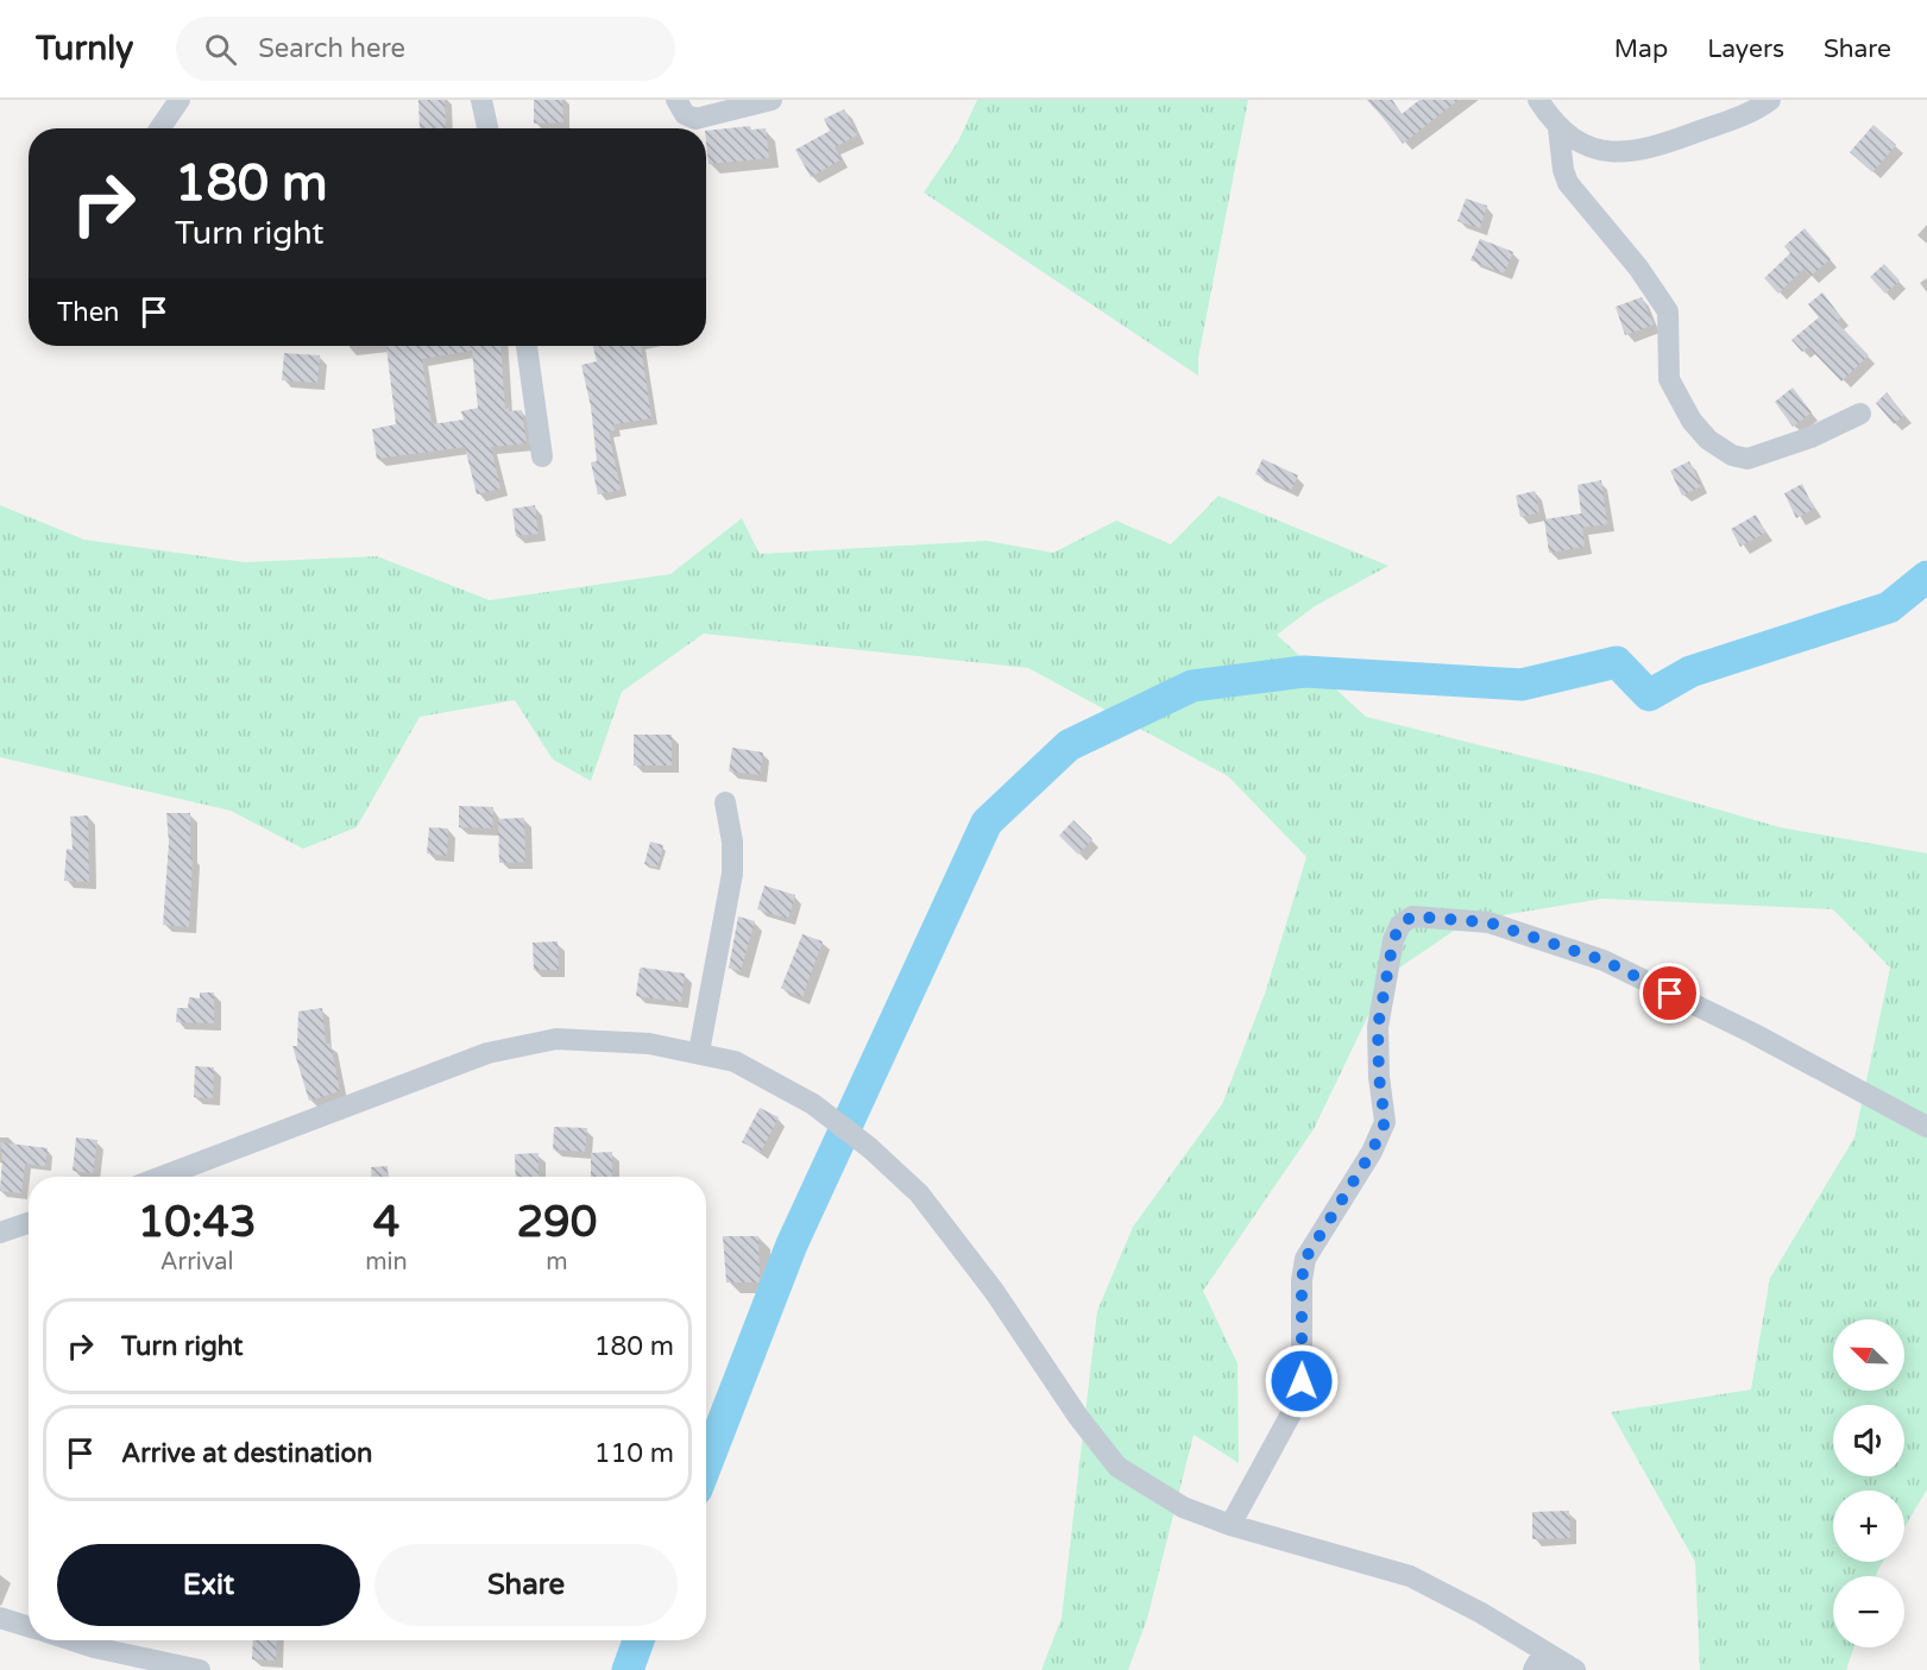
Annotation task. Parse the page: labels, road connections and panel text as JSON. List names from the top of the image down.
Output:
{
  "north": "top left",
  "page": {
    "header": "Turnly",
    "search": "Search here",
    "nav": ["Map", "Layers", "Share"],
    "turn": ["180 m", "Turn right"],
    "then": "Then",
    "eta": [
      "10:43",
      "Arrival",
      "4",
      "min",
      "290",
      "m"
    ],
    "list": [
      {
        "name": "Turn right",
        "value": "180 m"
      },
      {
        "name": "Arrive at destination",
        "value": "110 m"
      }
    ],
    "map_buttons": ["+", "−"],
    "buttons": ["Exit", "Share"]
  }
}
